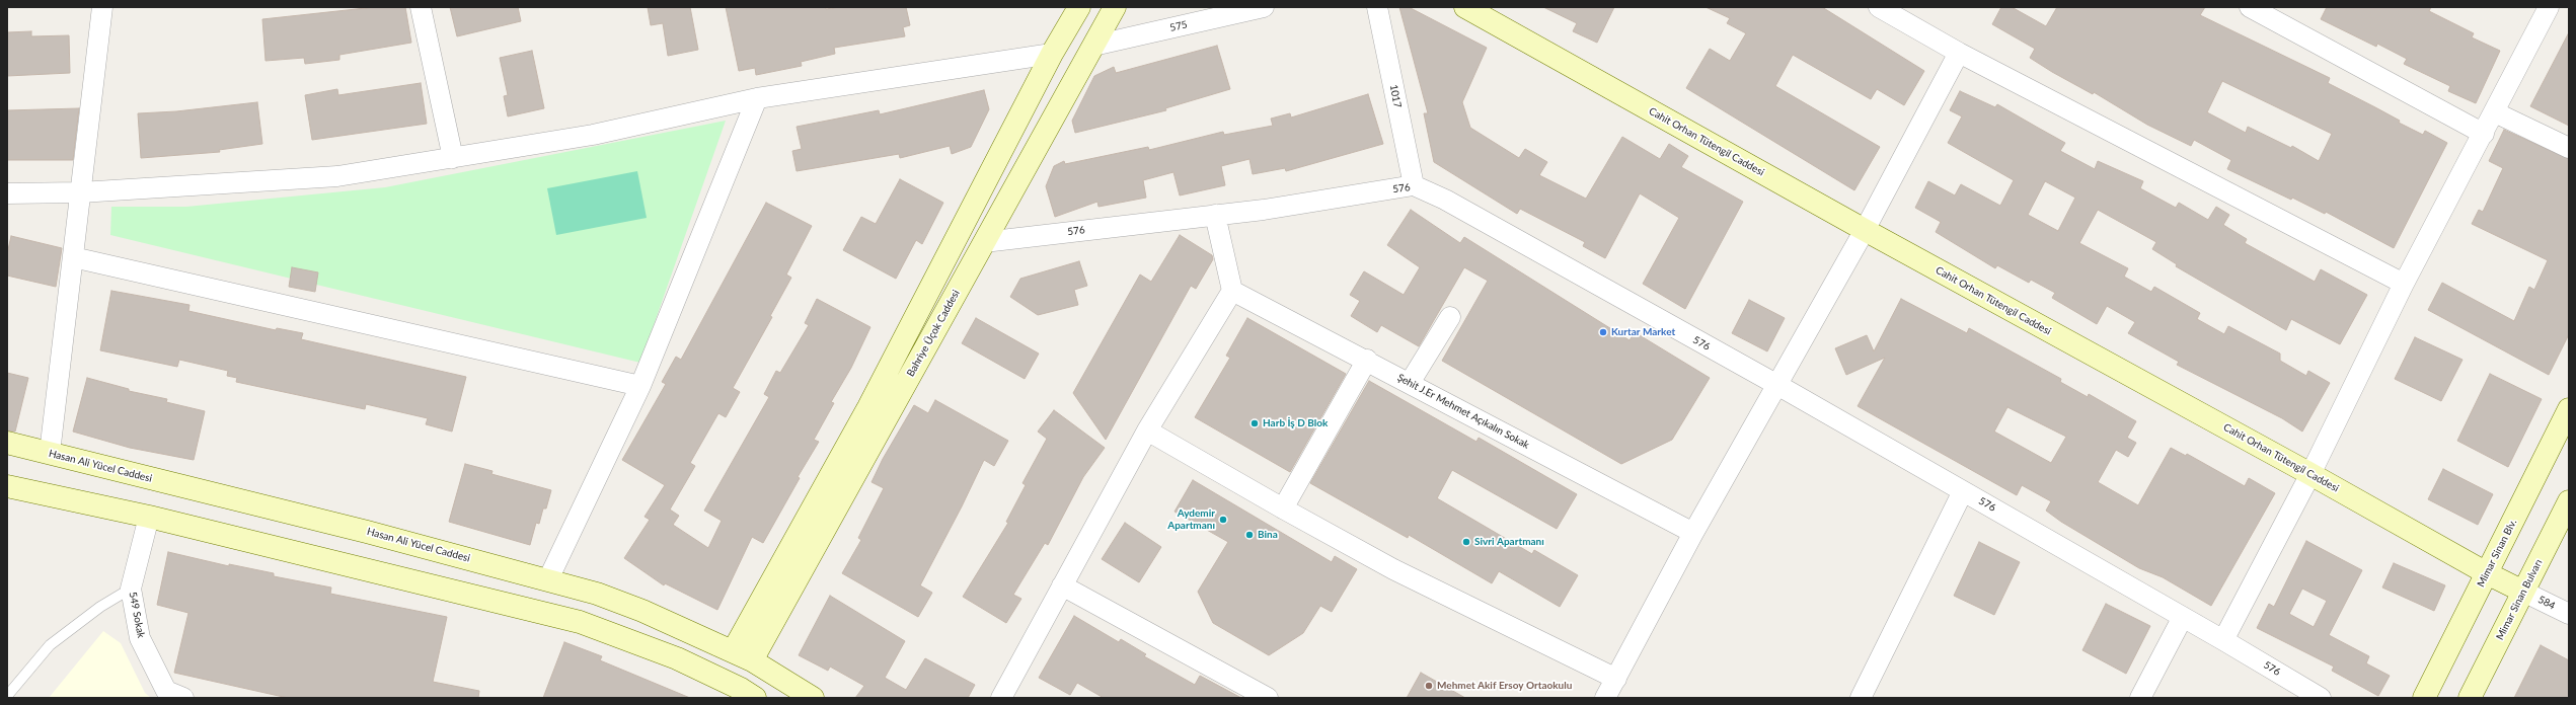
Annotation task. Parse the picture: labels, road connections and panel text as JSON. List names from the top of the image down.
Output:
{
  "streets": {
    "street": [
      "575",
      "1017",
      "Cahit Orhan Tütengil Caddesi",
      "576",
      "Bahriye Üçok Caddesi",
      "Şehit J.Er Mehmet Açıkalın Sokak",
      "Hasan Ali Yücel Caddesi",
      "Mimar Sinan Blv.",
      "Mimar Sinan Bulvarı",
      "584",
      "549 Sokak"
    ]
  },
  "crossings": [
    ["575", "Bahriye Üçok Caddesi"],
    ["1017", "576"],
    ["Cahit Orhan Tütengil Caddesi", "Mimar Sinan Blv."],
    ["Cahit Orhan Tütengil Caddesi", "Mimar Sinan Bulvarı"],
    ["Cahit Orhan Tütengil Caddesi", "584"],
    ["576", "Bahriye Üçok Caddesi"],
    ["Bahriye Üçok Caddesi", "Hasan Ali Yücel Caddesi"],
    ["Mimar Sinan Bulvarı", "584"]
  ],
  "places": [
    "Kurtar Market",
    "Harb İş D Blok",
    "Aydemir Apartmanı",
    "Bina",
    "Sivri Apartmanı",
    "Mehmet Akif Ersoy Ortaokulu"
  ]
}
